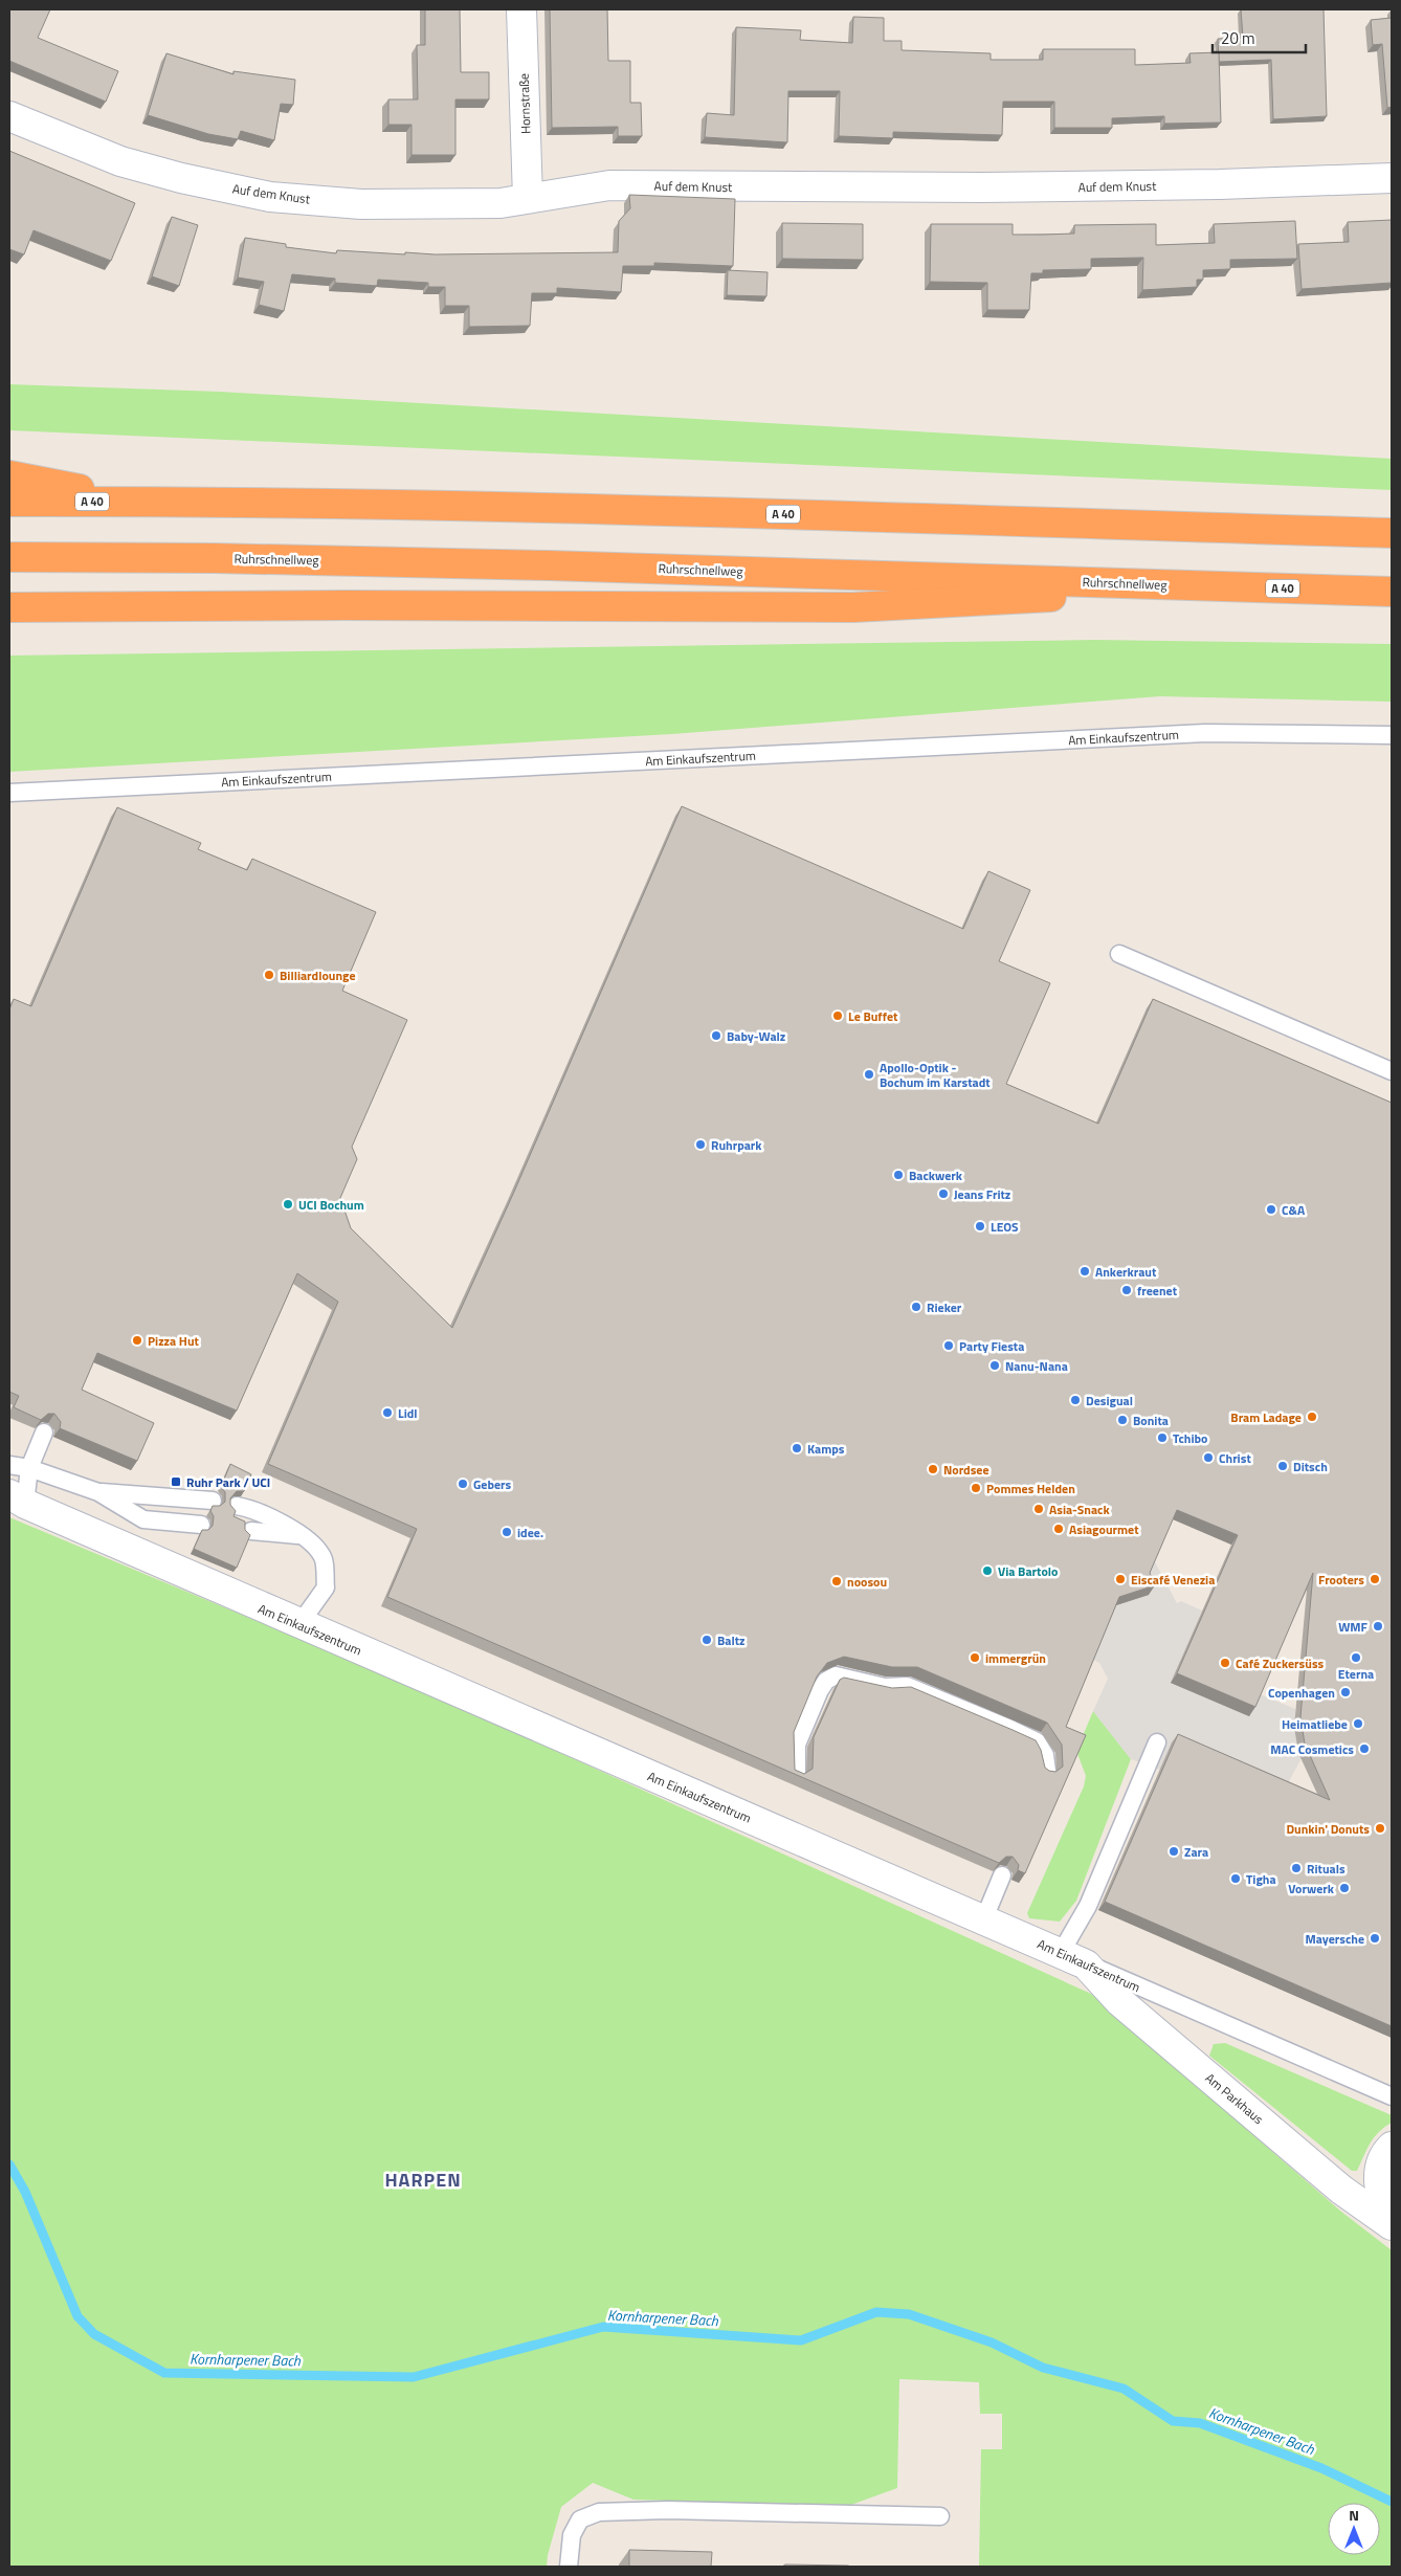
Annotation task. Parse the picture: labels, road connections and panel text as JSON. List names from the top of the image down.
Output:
{
  "streets": {
    "highway": ["A 40", "Ruhrschnellweg"],
    "street": [
      "Hornstraße",
      "Auf dem Knust",
      "Am Einkaufszentrum",
      "Am Parkhaus"
    ]
  },
  "crossings": [
    ["Hornstraße", "Auf dem Knust"],
    ["Am Einkaufszentrum", "Am Parkhaus"]
  ],
  "districts": ["HARPEN"],
  "water": ["Kornharpener Bach"],
  "places": {
    "other": [
      "Billiardlounge",
      "Le Buffet",
      "Baby-Walz",
      "Apollo-Optik - Bochum im Karstadt",
      "Ruhrpark",
      "Backwerk",
      "Jeans Fritz",
      "UCI Bochum",
      "C&A",
      "LEOS",
      "Ankerkraut",
      "freenet",
      "Rieker",
      "Pizza Hut",
      "Party Fiesta",
      "Nanu-Nana",
      "Desigual",
      "Lidl",
      "Bram Ladage",
      "Bonita",
      "Tchibo",
      "Kamps",
      "Christ",
      "Ditsch",
      "Nordsee",
      "Gebers",
      "Pommes Helden",
      "Asia-Snack",
      "Asiagourmet",
      "idee.",
      "Via Bartolo",
      "Eiscafé Venezia",
      "Frooters",
      "noosou",
      "WMF",
      "Baltz",
      "immergrün",
      "Eterna",
      "Café Zuckersüss",
      "Copenhagen",
      "Heimatliebe",
      "MAC Cosmetics",
      "Dunkin' Donuts",
      "Zara",
      "Rituals",
      "Tigha",
      "Vorwerk",
      "Mayersche"
    ],
    "transit": ["Ruhr Park / UCI"]
  },
  "scale_bar": "20 m",
  "north": "top"
}
